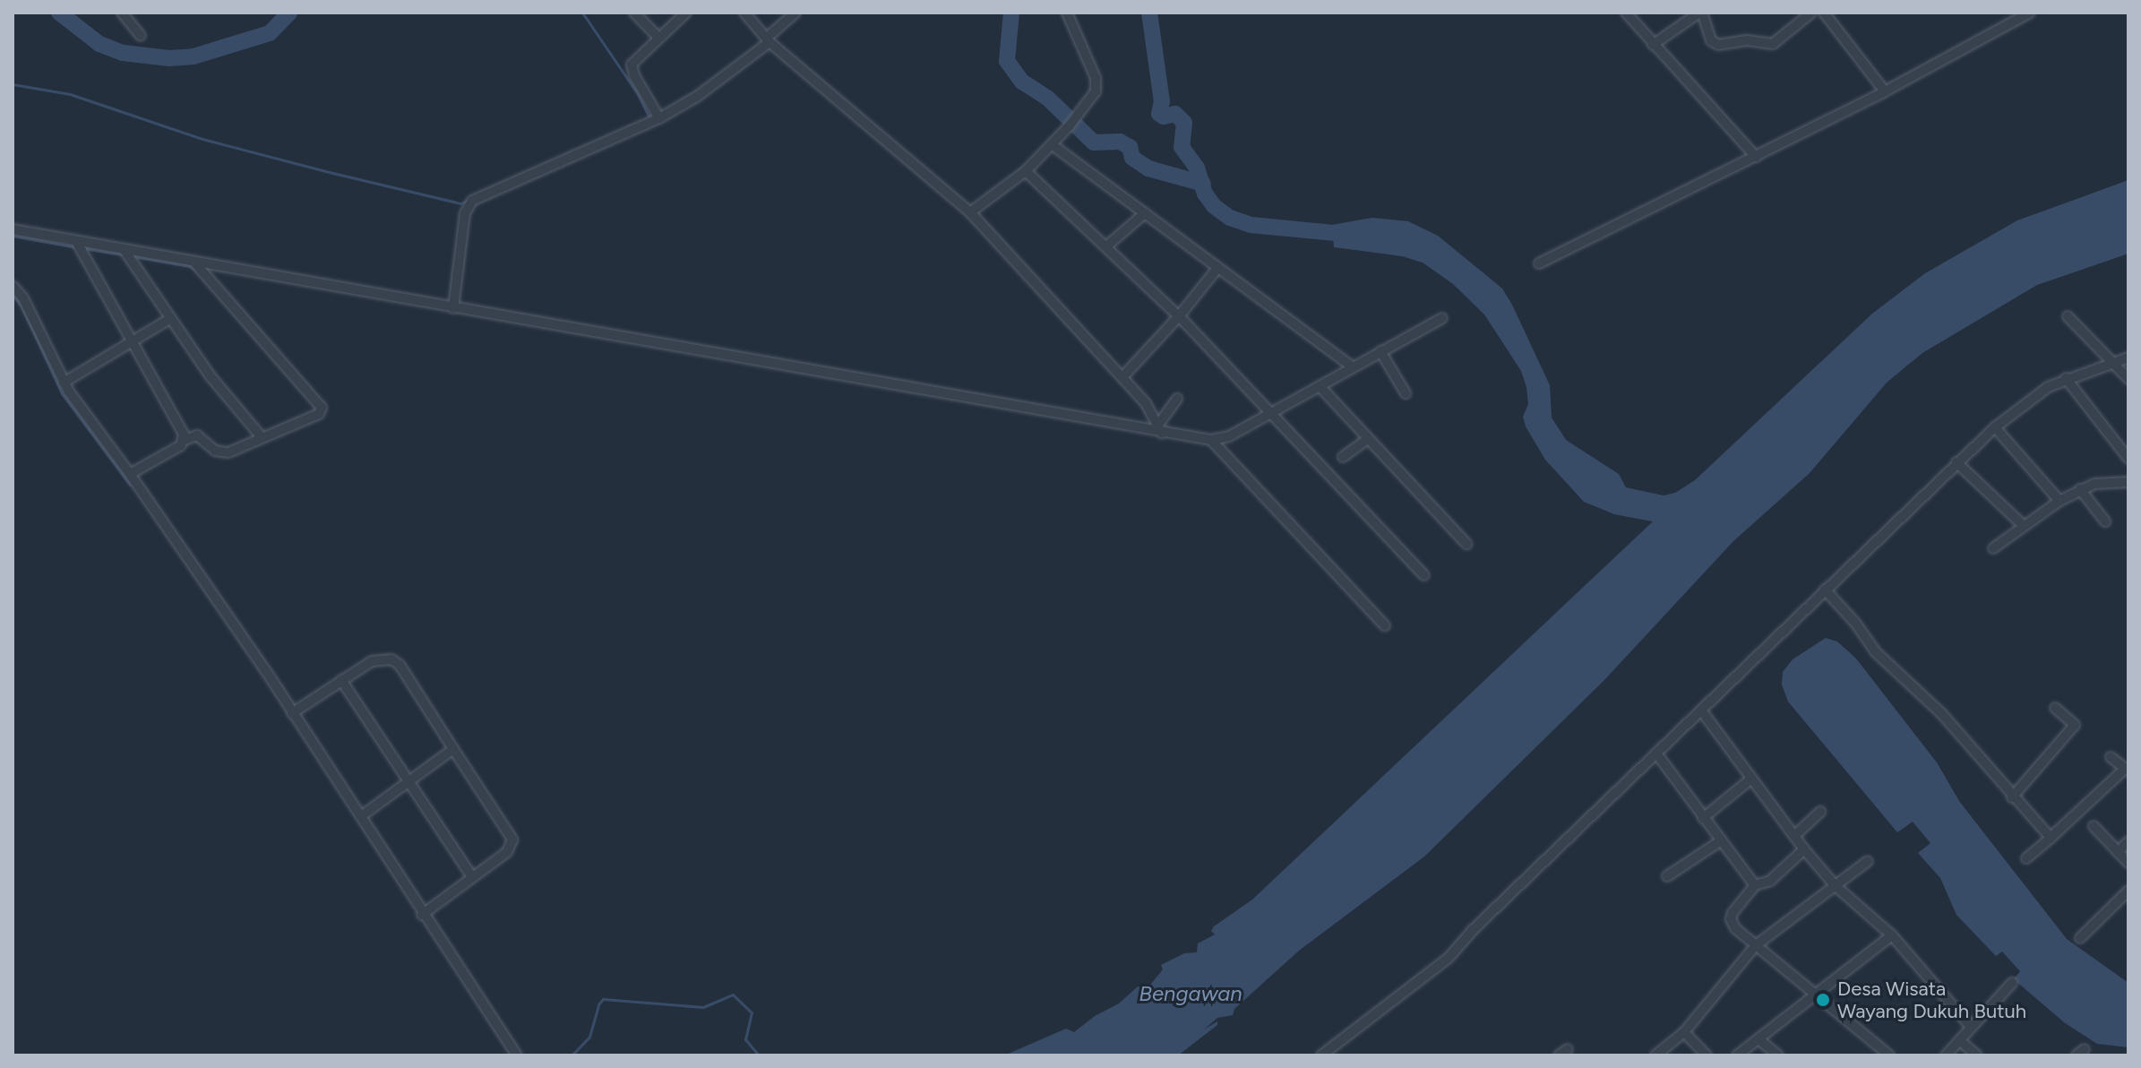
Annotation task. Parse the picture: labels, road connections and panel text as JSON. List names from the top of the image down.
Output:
{
  "water": ["Bengawan"],
  "places": ["Desa Wisata Wayang Dukuh Butuh"]
}
